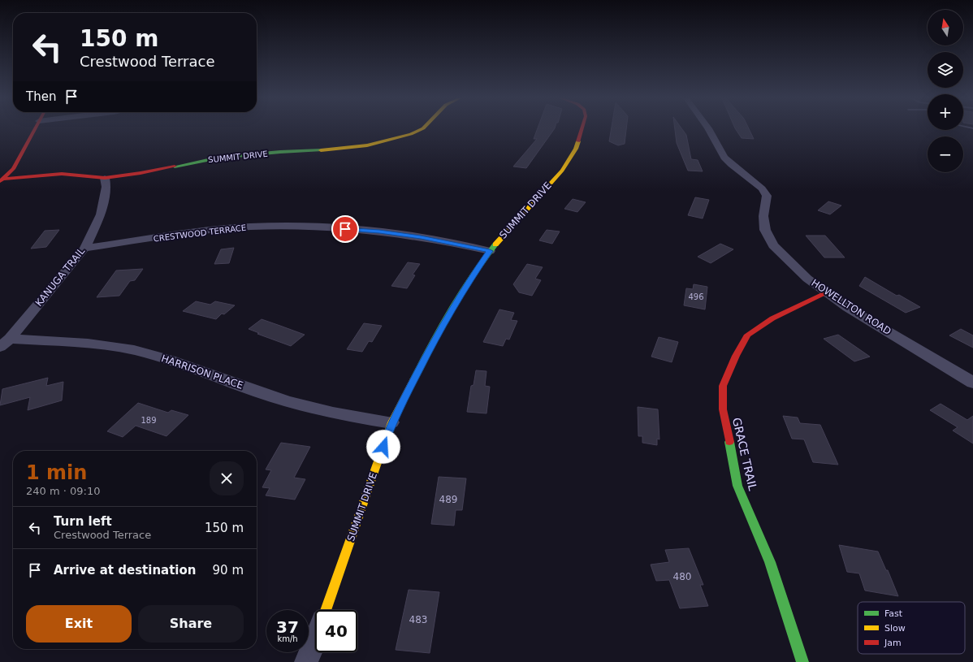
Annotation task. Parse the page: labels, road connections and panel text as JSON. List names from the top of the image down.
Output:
{
  "streets": {
    "street": [
      "SUMMIT DRIVE",
      "CRESTWOOD TERRACE",
      "KANUGA TRAIL",
      "HOWELLTON ROAD",
      "HARRISON PLACE",
      "GRACE TRAIL"
    ]
  },
  "crossings": [
    ["SUMMIT DRIVE", "CRESTWOOD TERRACE"],
    ["SUMMIT DRIVE", "KANUGA TRAIL"],
    ["SUMMIT DRIVE", "HARRISON PLACE"],
    ["CRESTWOOD TERRACE", "KANUGA TRAIL"],
    ["KANUGA TRAIL", "HARRISON PLACE"],
    ["HOWELLTON ROAD", "GRACE TRAIL"]
  ],
  "house_numbers": [
    "496",
    "189",
    "489",
    "480",
    "483"
  ],
  "legend": ["Fast", "Slow", "Jam"],
  "north": "top",
  "page": {
    "map_buttons": ["+", "−"],
    "turn": ["150 m", "Crestwood Terrace"],
    "then": "Then",
    "heading": ["1 min", "240 m · 09:10"],
    "list": [
      {
        "name": "Turn left",
        "note": "Crestwood Terrace",
        "value": "150 m"
      },
      {
        "name": "Arrive at destination",
        "value": "90 m"
      }
    ],
    "buttons": ["Exit", "Share"],
    "speed": "37 km/h",
    "limit": "40"
  }
}
